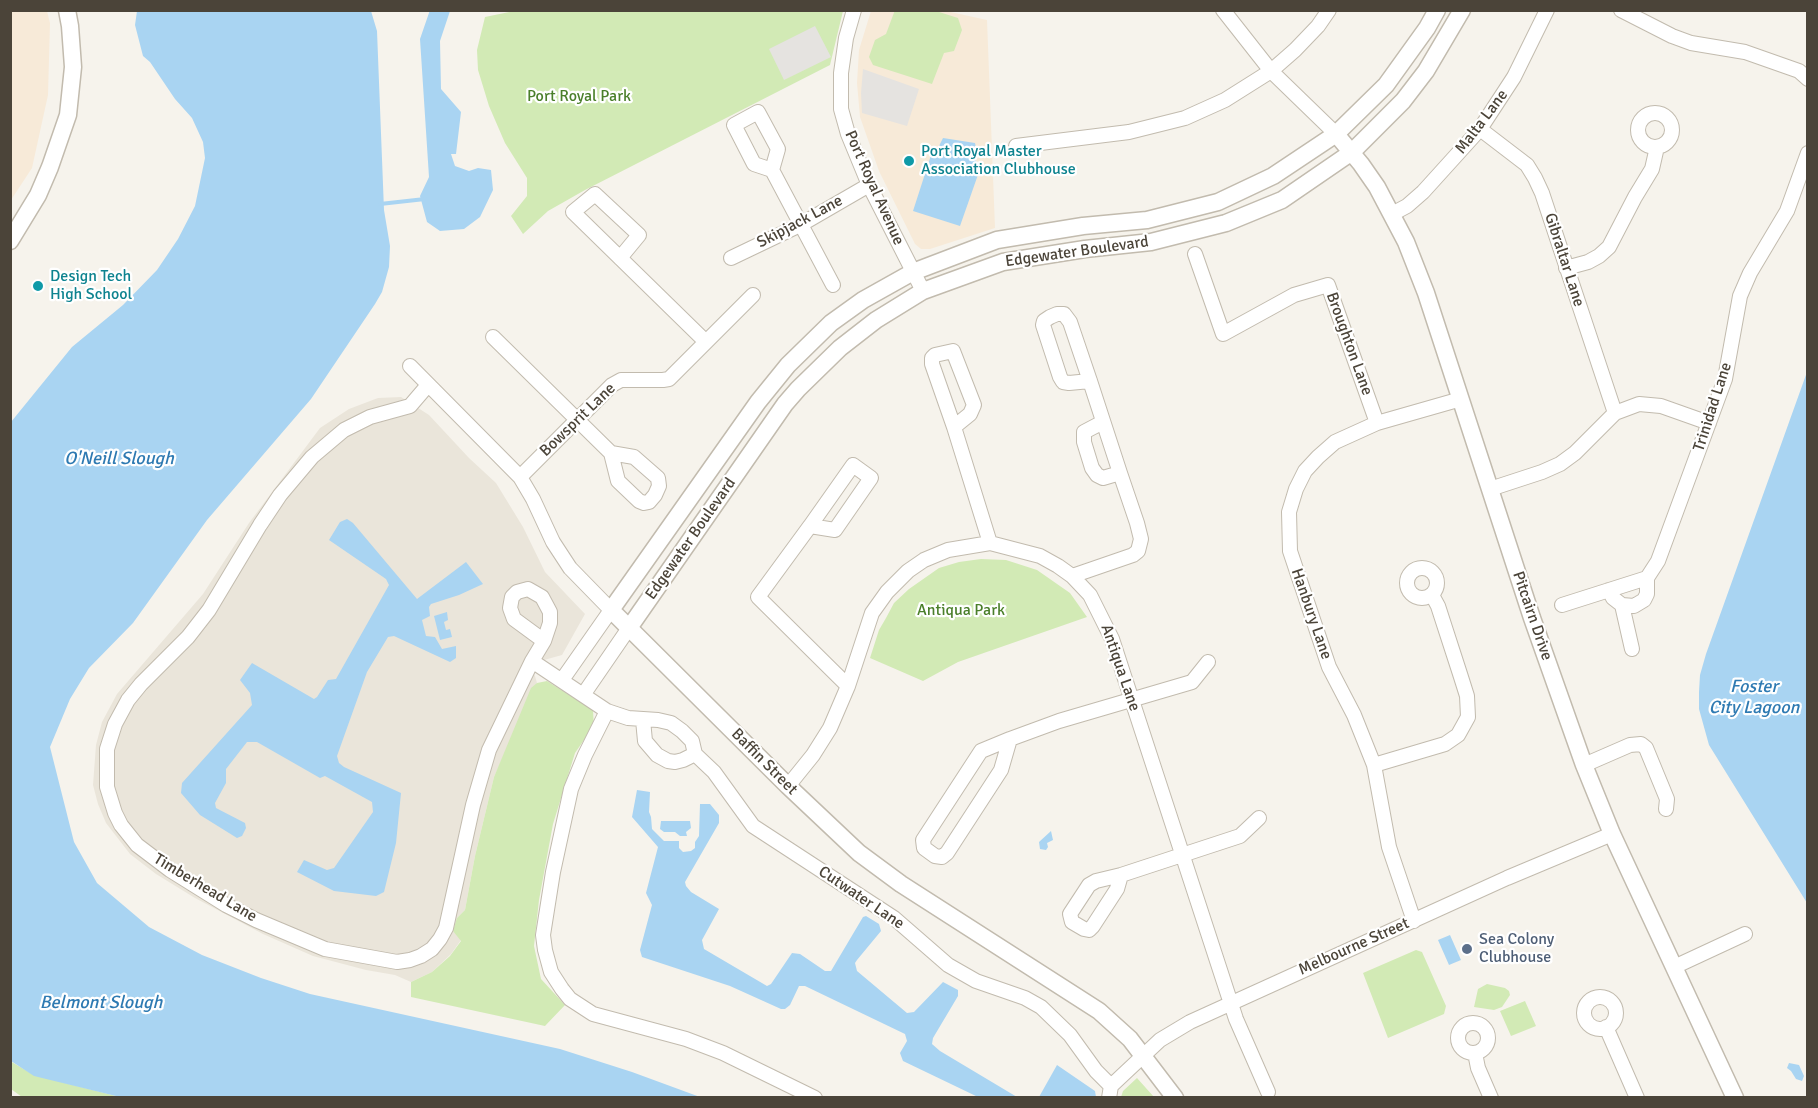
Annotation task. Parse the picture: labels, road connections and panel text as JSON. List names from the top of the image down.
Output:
{
  "streets": {
    "street": [
      "Malta Lane",
      "Port Royal Avenue",
      "Skipjack Lane",
      "Edgewater Boulevard",
      "Gibraltar Lane",
      "Broughton Lane",
      "Trinidad Lane",
      "Bowsprit Lane",
      "Hanbury Lane",
      "Pitcairn Drive",
      "Antiqua Lane",
      "Baffin Street",
      "Timberhead Lane",
      "Cutwater Lane",
      "Melbourne Street"
    ]
  },
  "crossings": [
    ["Malta Lane", "Gibraltar Lane"],
    ["Malta Lane", "Pitcairn Drive"],
    ["Port Royal Avenue", "Skipjack Lane"],
    ["Port Royal Avenue", "Edgewater Boulevard"],
    ["Edgewater Boulevard", "Pitcairn Drive"],
    ["Edgewater Boulevard", "Baffin Street"],
    ["Edgewater Boulevard", "Cutwater Lane"],
    ["Broughton Lane", "Hanbury Lane"],
    ["Bowsprit Lane", "Baffin Street"],
    ["Hanbury Lane", "Pitcairn Drive"],
    ["Hanbury Lane", "Melbourne Street"],
    ["Pitcairn Drive", "Melbourne Street"],
    ["Antiqua Lane", "Baffin Street"],
    ["Antiqua Lane", "Melbourne Street"],
    ["Baffin Street", "Timberhead Lane"],
    ["Baffin Street", "Melbourne Street"],
    ["Timberhead Lane", "Cutwater Lane"],
    ["Cutwater Lane", "Melbourne Street"]
  ],
  "water": ["O'Neill Slough", "Foster City Lagoon", "Belmont Slough"],
  "parks": ["Port Royal Park", "Antiqua Park"],
  "places": ["Port Royal Master Association Clubhouse", "Design Tech High School", "Sea Colony Clubhouse"]
}
